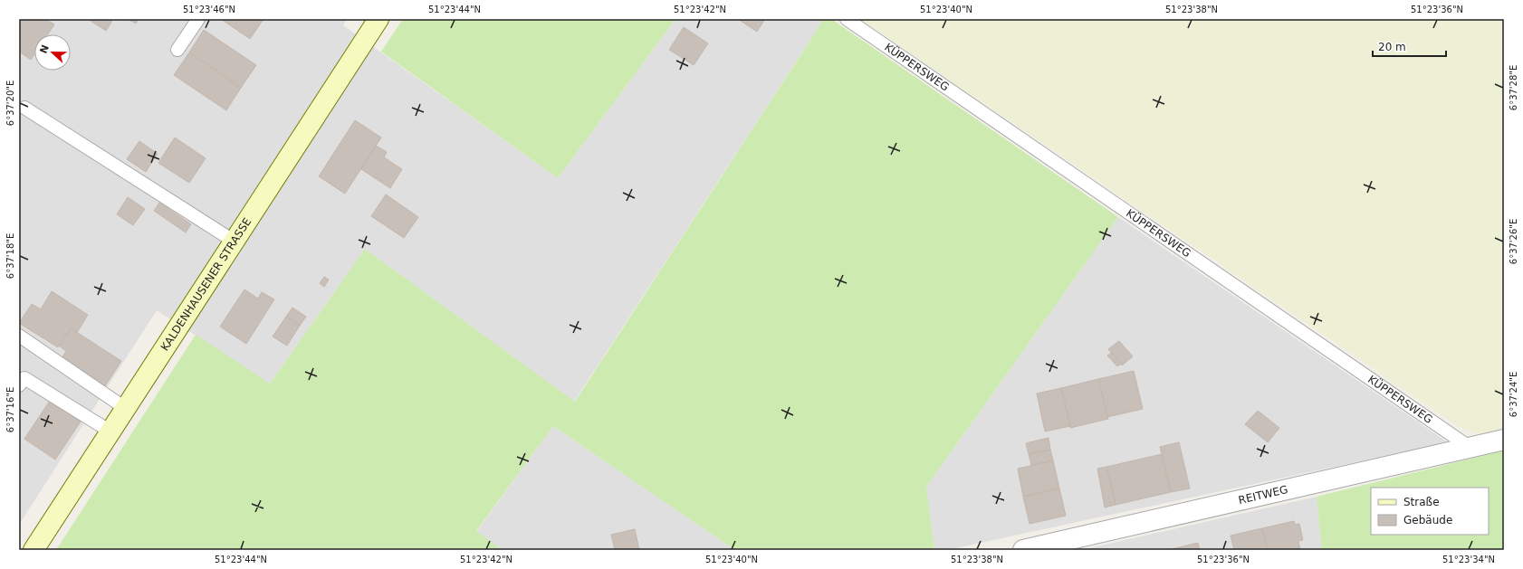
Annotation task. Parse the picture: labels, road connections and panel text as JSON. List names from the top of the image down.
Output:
{
  "streets": {
    "main road": ["KALDENHAUSENER STRASSE"],
    "street": ["REITWEG"],
    "lane": ["KÜPPERSWEG"]
  },
  "crossings": [
    ["KÜPPERSWEG", "REITWEG"]
  ],
  "legend": ["Straße", "Gebäude"],
  "scale_bar": "20 m",
  "north": "left",
  "coordinates": [
    "51°23'46\"N",
    "51°23'44\"N",
    "51°23'42\"N",
    "51°23'40\"N",
    "51°23'38\"N",
    "51°23'36\"N",
    "6°37'28\"E",
    "6°37'20\"E",
    "6°37'26\"E",
    "6°37'18\"E",
    "6°37'24\"E",
    "6°37'16\"E",
    "51°23'34\"N"
  ]
}
